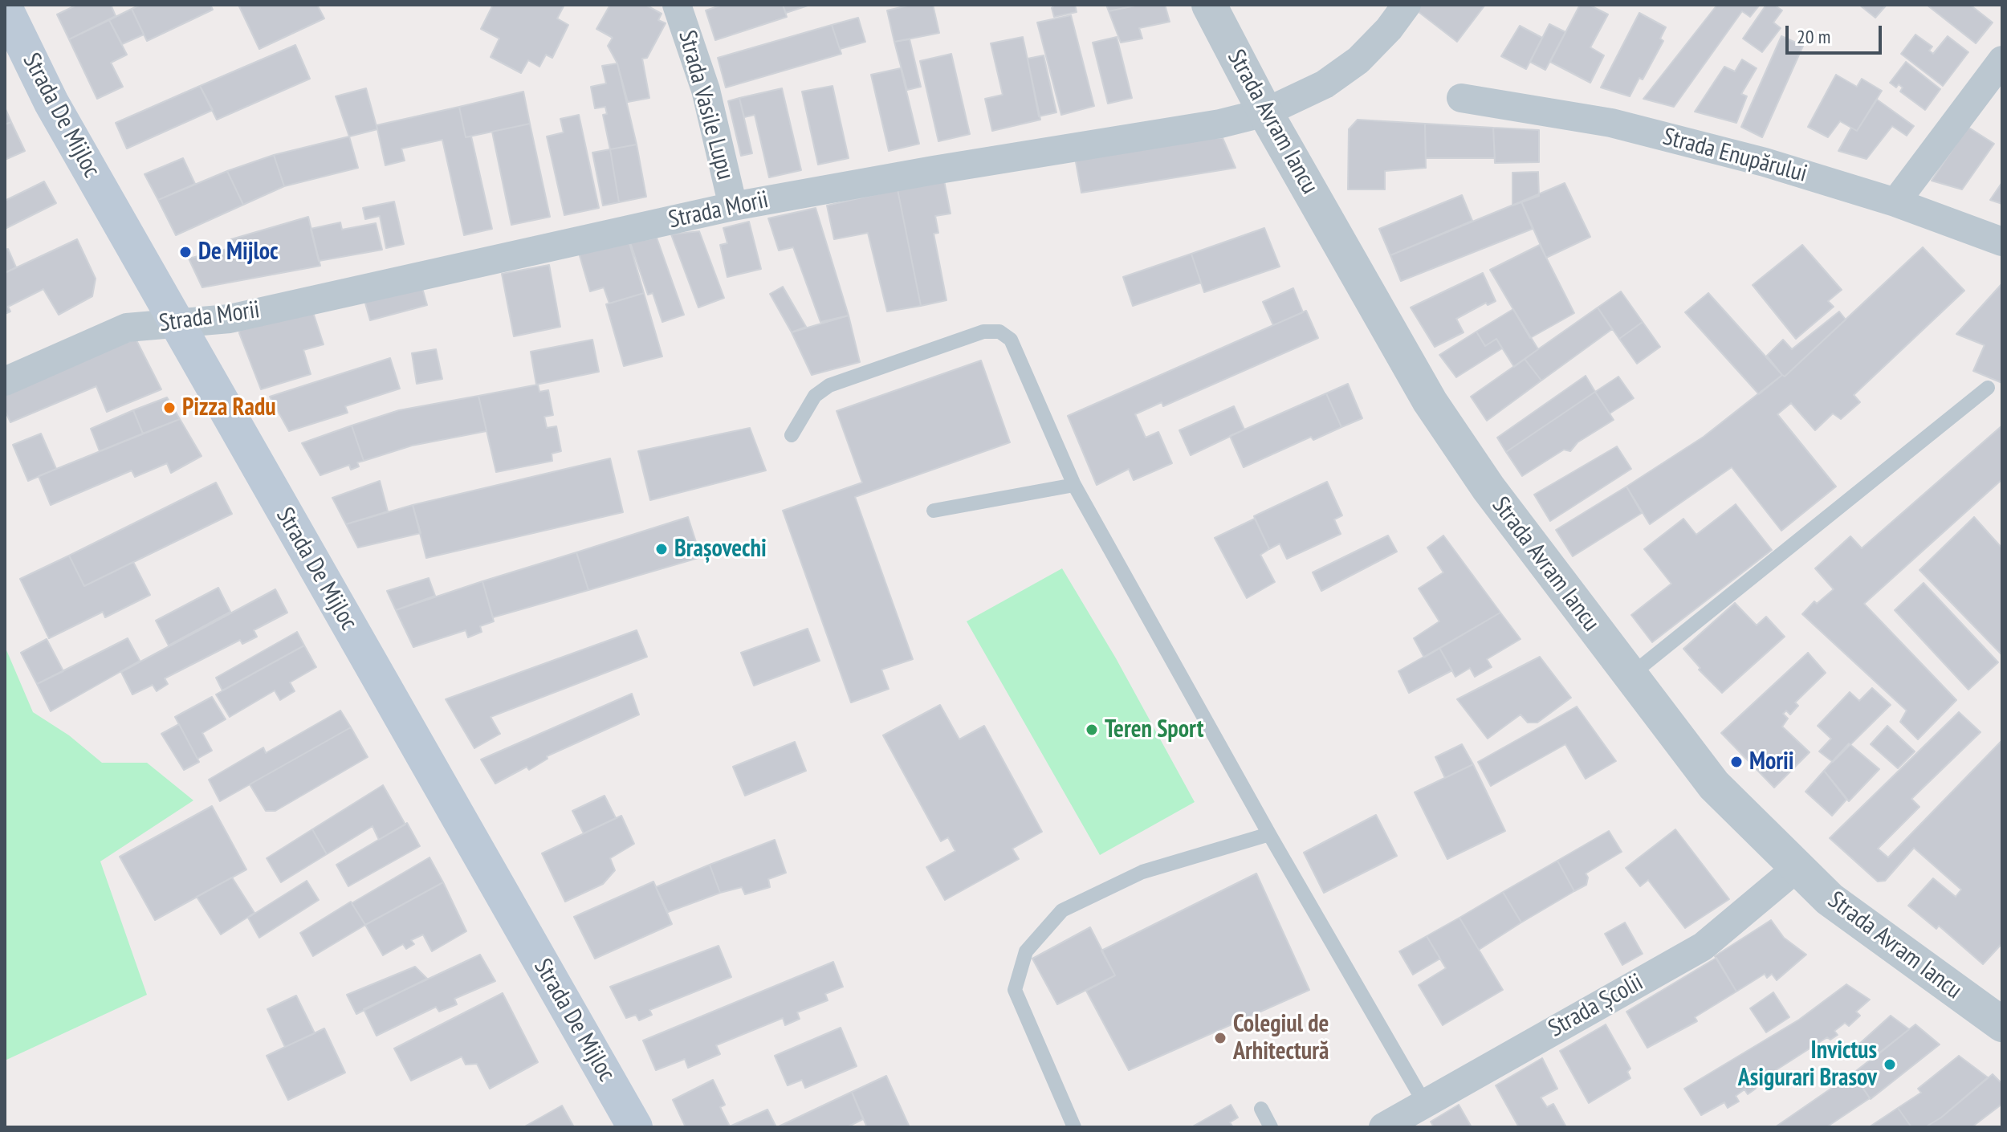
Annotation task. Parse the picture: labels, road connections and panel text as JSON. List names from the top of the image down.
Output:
{
  "streets": {
    "main road": ["Strada De Mijloc"],
    "street": [
      "Strada Vasile Lupu",
      "Strada Avram Iancu",
      "Strada Enupărului",
      "Strada Morii",
      "Strada Școlii"
    ]
  },
  "crossings": [
    ["Strada Vasile Lupu", "Strada Morii"],
    ["Strada De Mijloc", "Strada Morii"],
    ["Strada Avram Iancu", "Strada Morii"],
    ["Strada Avram Iancu", "Strada Școlii"]
  ],
  "places": [
    "De Mijloc",
    "Pizza Radu",
    "Brașovechi",
    "Teren Sport",
    "Morii",
    "Colegiul de Arhitectură",
    "Invictus Asigurari Brasov"
  ],
  "scale_bar": "20 m"
}
